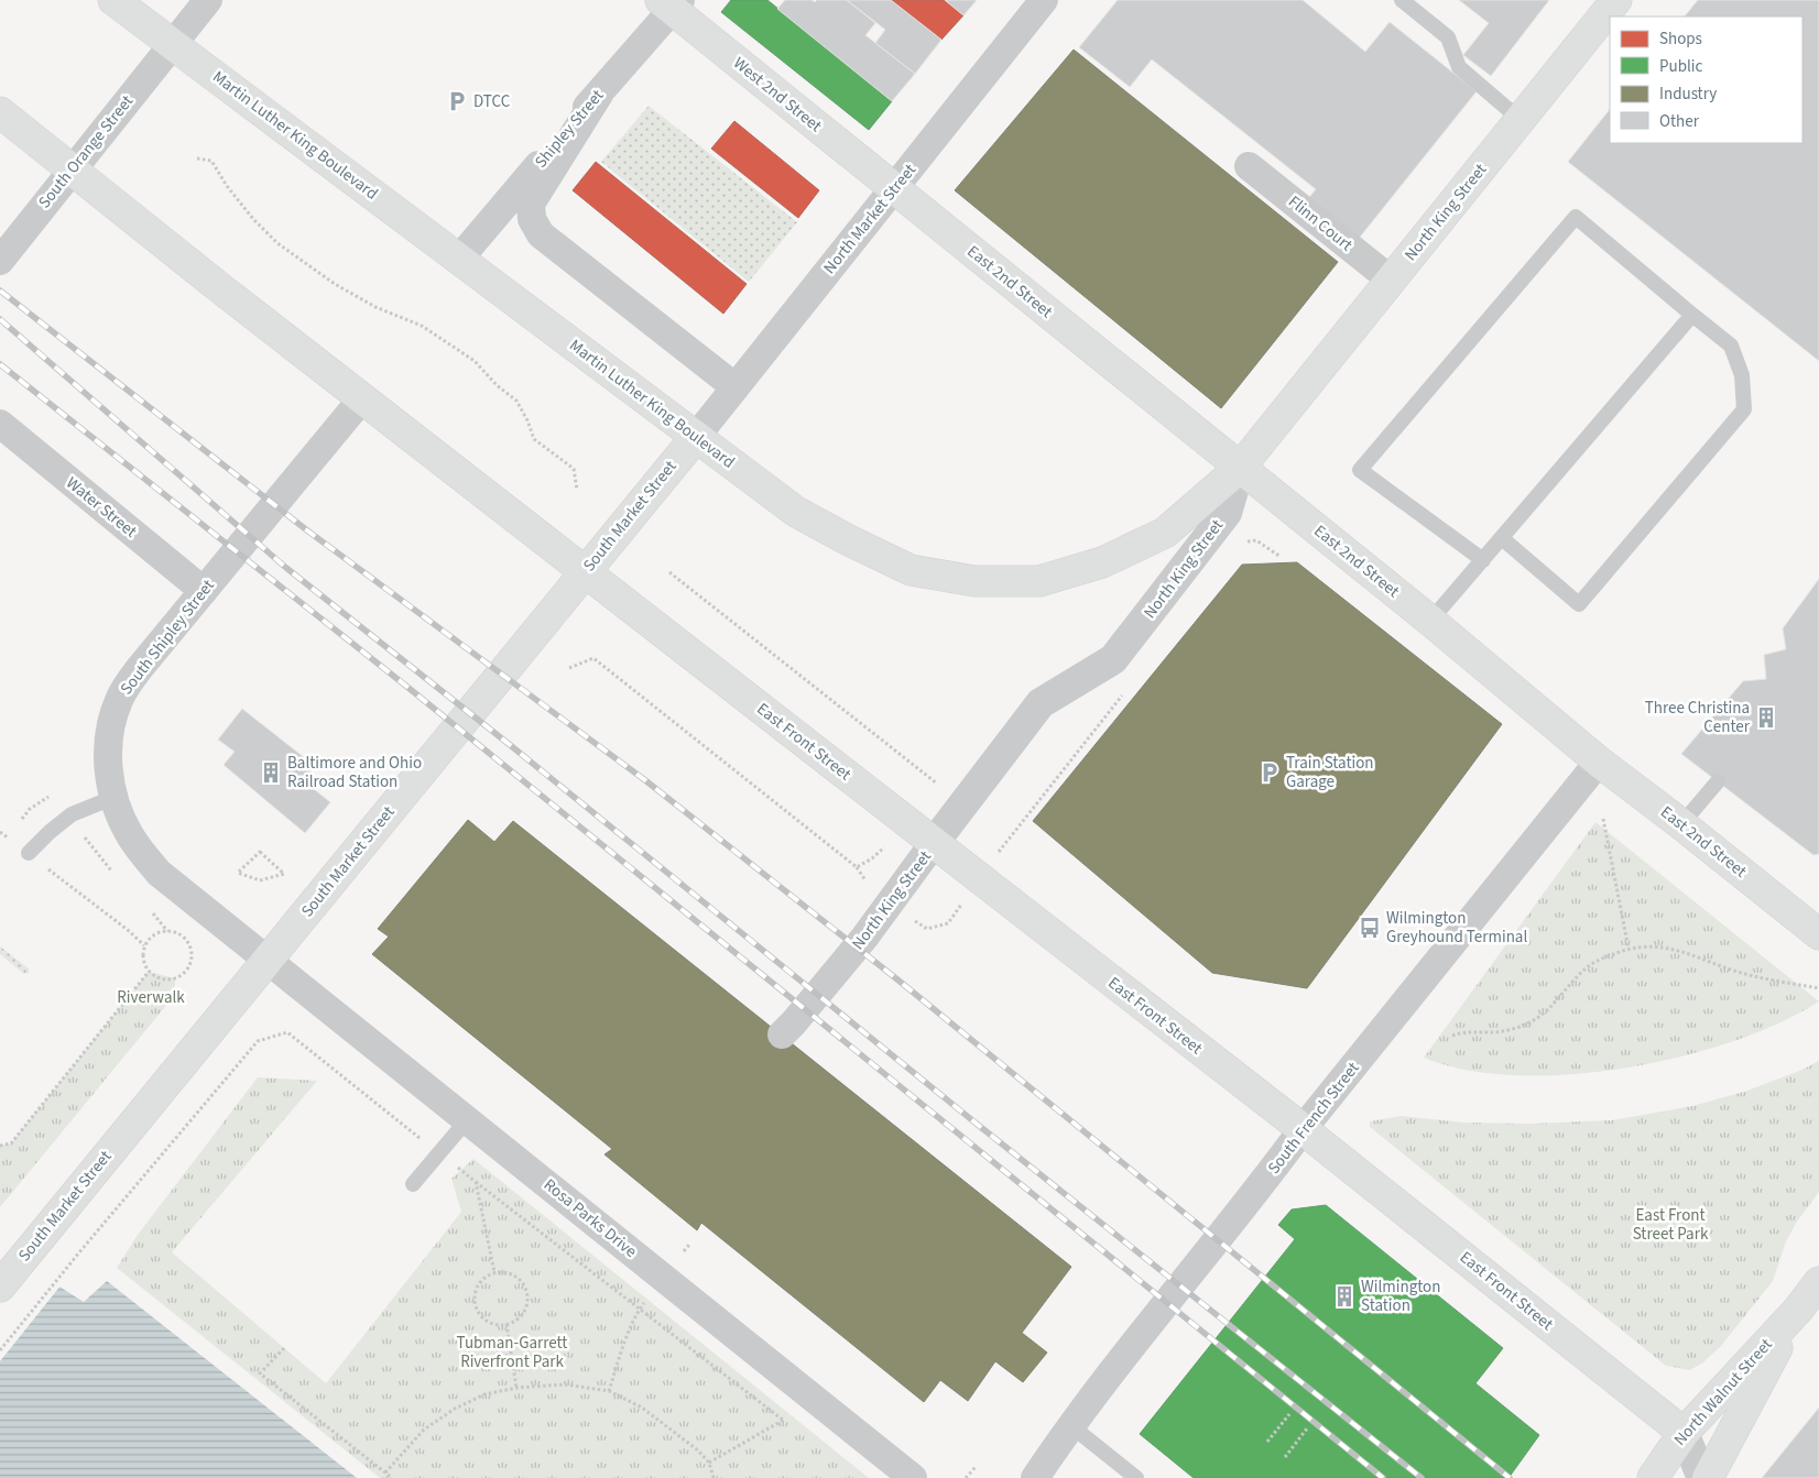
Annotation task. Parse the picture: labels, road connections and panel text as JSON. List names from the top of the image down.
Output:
{
  "streets": {
    "main road": [
      "West 2nd Street",
      "Martin Luther King Boulevard",
      "North King Street",
      "East 2nd Street",
      "South Market Street",
      "East Front Street",
      "North Walnut Street"
    ],
    "street": [
      "Shipley Street",
      "South Orange Street",
      "North Market Street",
      "Flinn Court",
      "Water Street",
      "South Shipley Street",
      "South French Street",
      "Rosa Parks Drive"
    ]
  },
  "crossings": [
    ["West 2nd Street", "Shipley Street"],
    ["West 2nd Street", "North Market Street"],
    ["West 2nd Street", "East 2nd Street"],
    ["Shipley Street", "Martin Luther King Boulevard"],
    ["Martin Luther King Boulevard", "South Orange Street"],
    ["Martin Luther King Boulevard", "North King Street"],
    ["Martin Luther King Boulevard", "North Market Street"],
    ["Martin Luther King Boulevard", "East 2nd Street"],
    ["Martin Luther King Boulevard", "South Market Street"],
    ["North King Street", "Flinn Court"],
    ["North King Street", "East 2nd Street"],
    ["North King Street", "East Front Street"],
    ["North Market Street", "East 2nd Street"],
    ["North Market Street", "South Market Street"],
    ["East 2nd Street", "South French Street"],
    ["Water Street", "South Shipley Street"],
    ["South Market Street", "South Shipley Street"],
    ["South Market Street", "East Front Street"],
    ["South Market Street", "Rosa Parks Drive"],
    ["South Shipley Street", "Rosa Parks Drive"],
    ["East Front Street", "South French Street"],
    ["East Front Street", "North Walnut Street"]
  ],
  "parks": ["Riverwalk", "East Front Street Park", "Tubman-Garrett Riverfront Park"],
  "places": {
    "parking": ["DTCC", "Train Station Garage"],
    "building": ["Three Christina Center", "Baltimore and Ohio Railroad Station", "Wilmington Station"],
    "bus stop": ["Wilmington Greyhound Terminal"]
  },
  "legend": [
    "Shops",
    "Public",
    "Industry",
    "Other"
  ]
}
